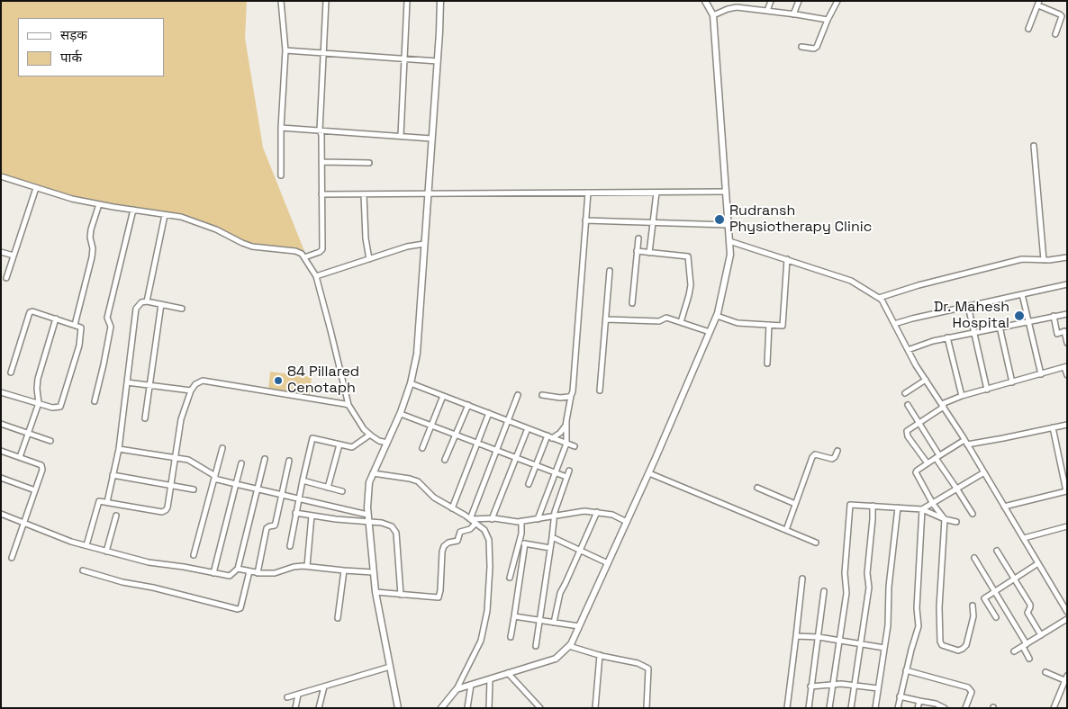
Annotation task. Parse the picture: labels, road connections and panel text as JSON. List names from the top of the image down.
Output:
{
  "places": ["Rudransh Physiotherapy Clinic", "Dr. Mahesh Hospital", "84 Pillared Cenotaph"],
  "legend": ["सड़क", "पार्क"]
}
